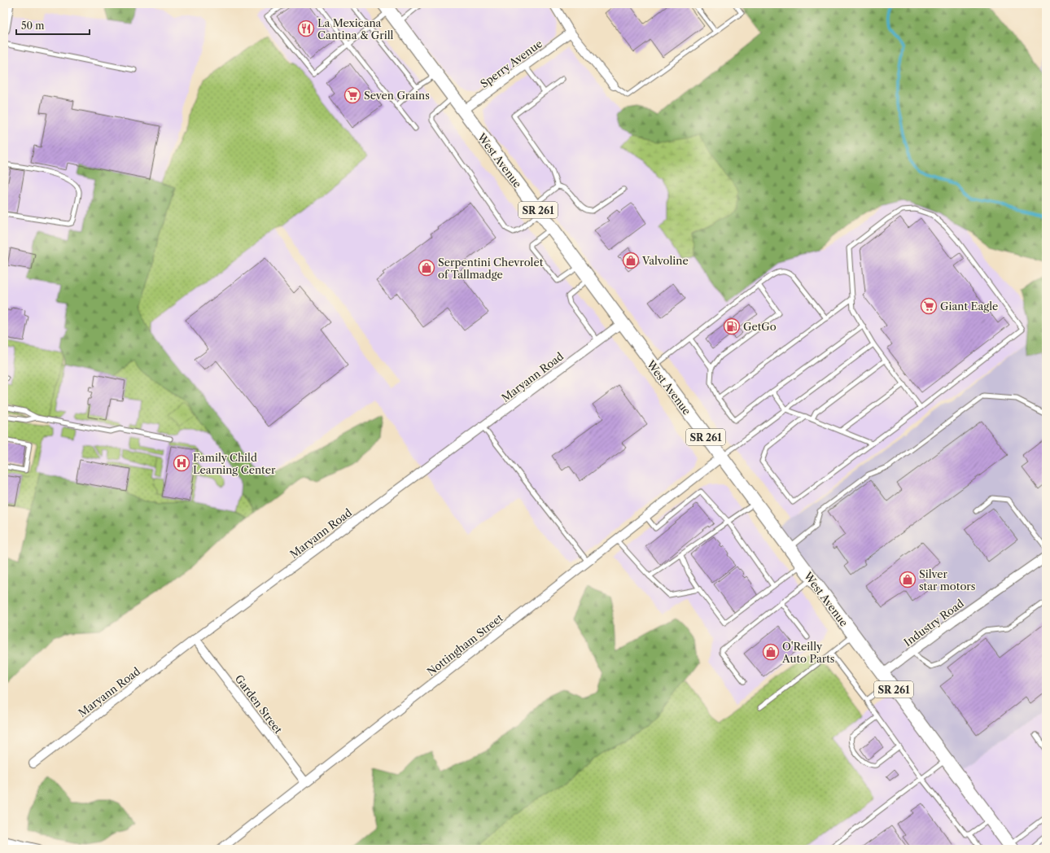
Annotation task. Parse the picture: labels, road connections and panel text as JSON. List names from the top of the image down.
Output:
{
  "streets": {
    "main road": ["West Avenue", "SR 261"],
    "street": [
      "Sperry Avenue",
      "Maryann Road",
      "Industry Road",
      "Nottingham Street",
      "Garden Street"
    ]
  },
  "crossings": [
    ["Sperry Avenue", "West Avenue"],
    ["West Avenue", "Maryann Road"],
    ["West Avenue", "Industry Road"],
    ["West Avenue", "Nottingham Street"],
    ["Maryann Road", "Garden Street"],
    ["Nottingham Street", "Garden Street"]
  ],
  "places": {
    "restaurant": ["La Mexicana Cantina & Grill"],
    "supermarket": ["Seven Grains", "Giant Eagle"],
    "shop": [
      "Valvoline",
      "Serpentini Chevrolet of Tallmadge",
      "Silver star motors",
      "O'Reilly Auto Parts"
    ],
    "fuel station": ["GetGo"],
    "hospital": ["Family Child Learning Center"]
  },
  "scale_bar": "50 m"
}
